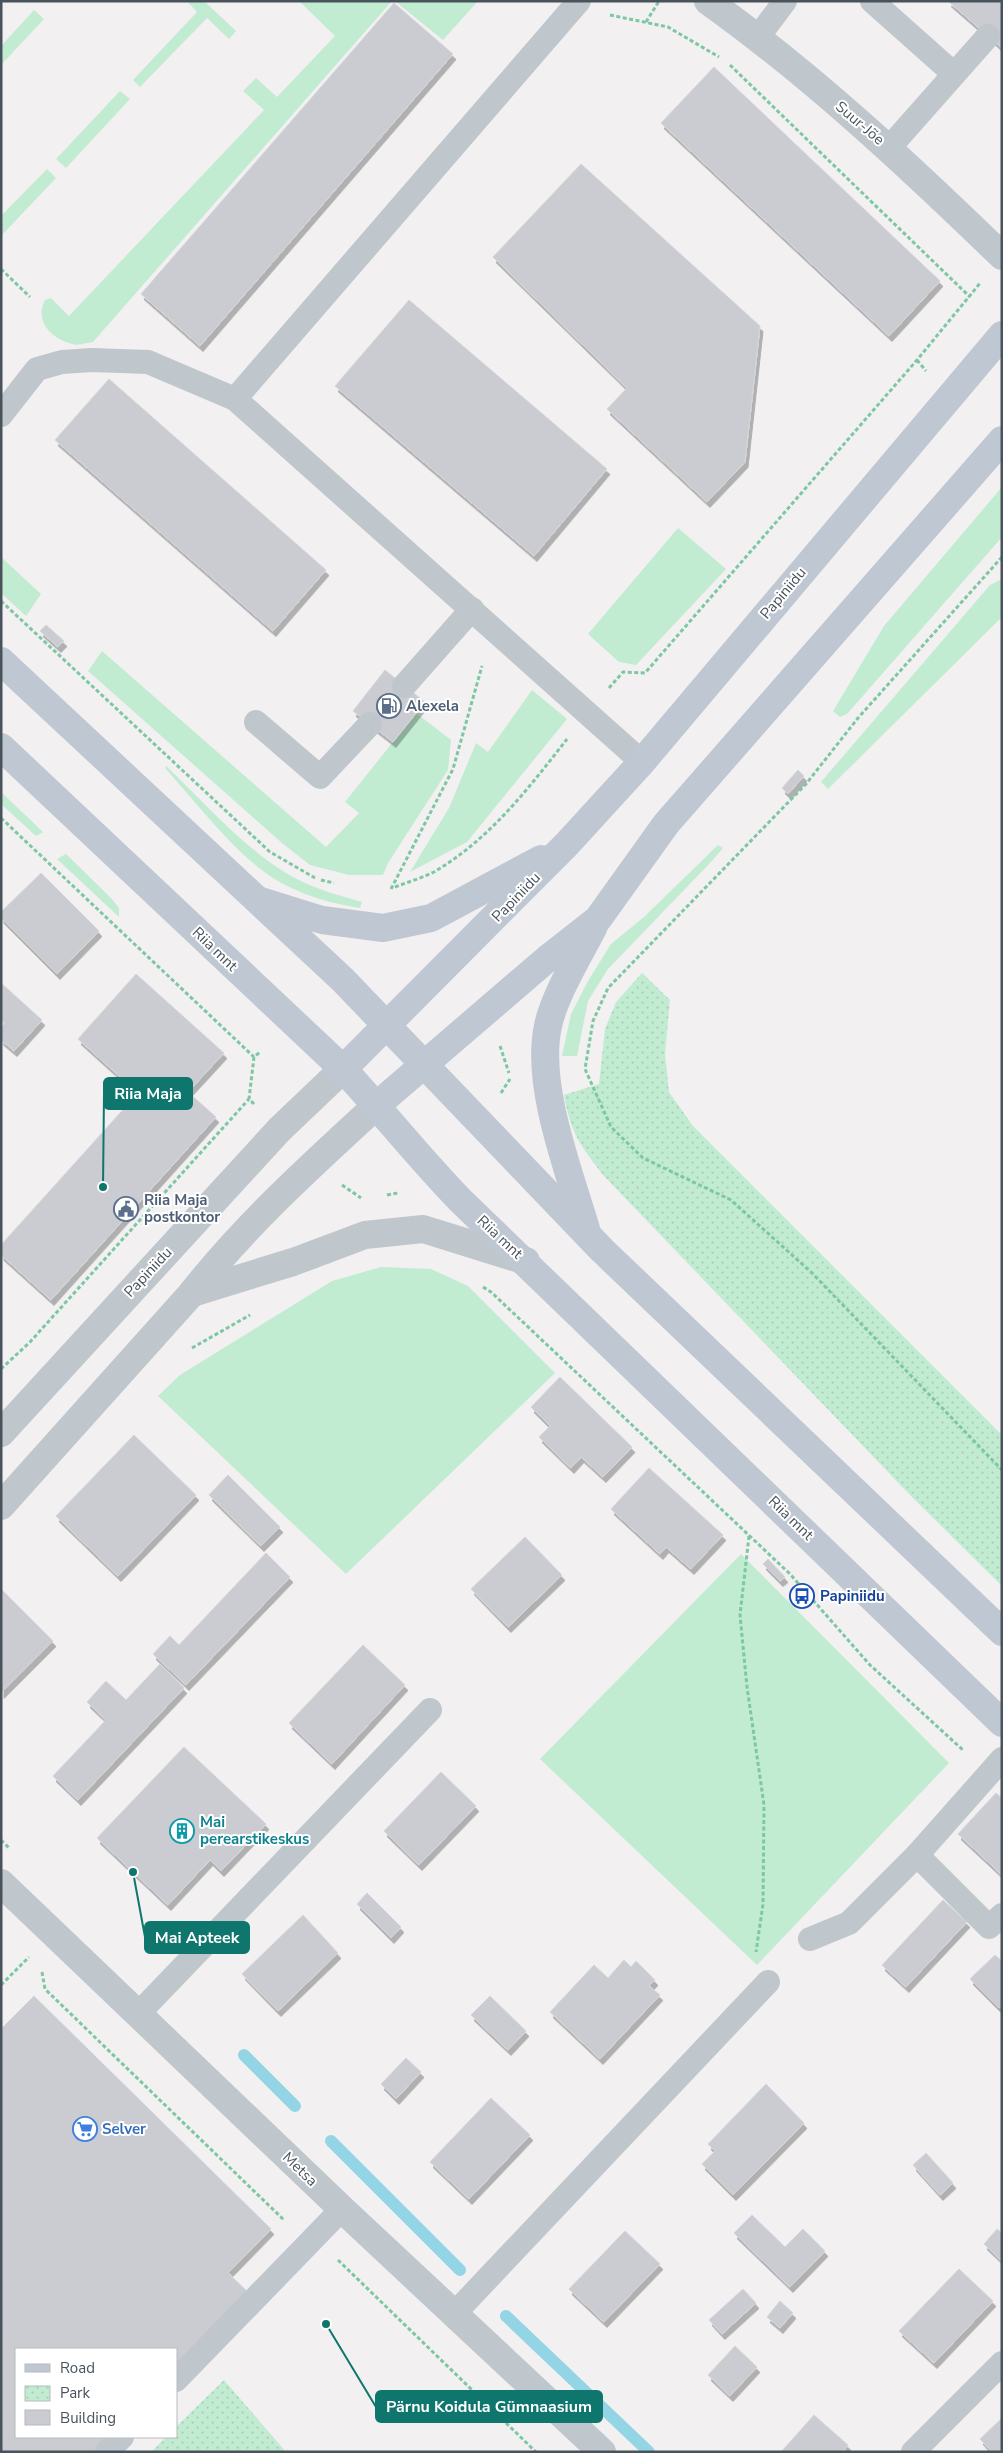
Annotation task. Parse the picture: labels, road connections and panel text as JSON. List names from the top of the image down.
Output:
{
  "streets": {
    "main road": ["Papiniidu", "Riia mnt"],
    "street": ["Suur-Jõe", "Metsa"]
  },
  "crossings": [
    ["Papiniidu", "Riia mnt"]
  ],
  "places": {
    "fuel station": ["Alexela"],
    "other": ["Riia Maja", "Mai Apteek", "Pärnu Koidula Gümnaasium"],
    "public building": ["Riia Maja postkontor"],
    "bus stop": ["Papiniidu"],
    "building": ["Mai perearstikeskus"],
    "supermarket": ["Selver"]
  },
  "legend": ["Road", "Park", "Building"]
}
